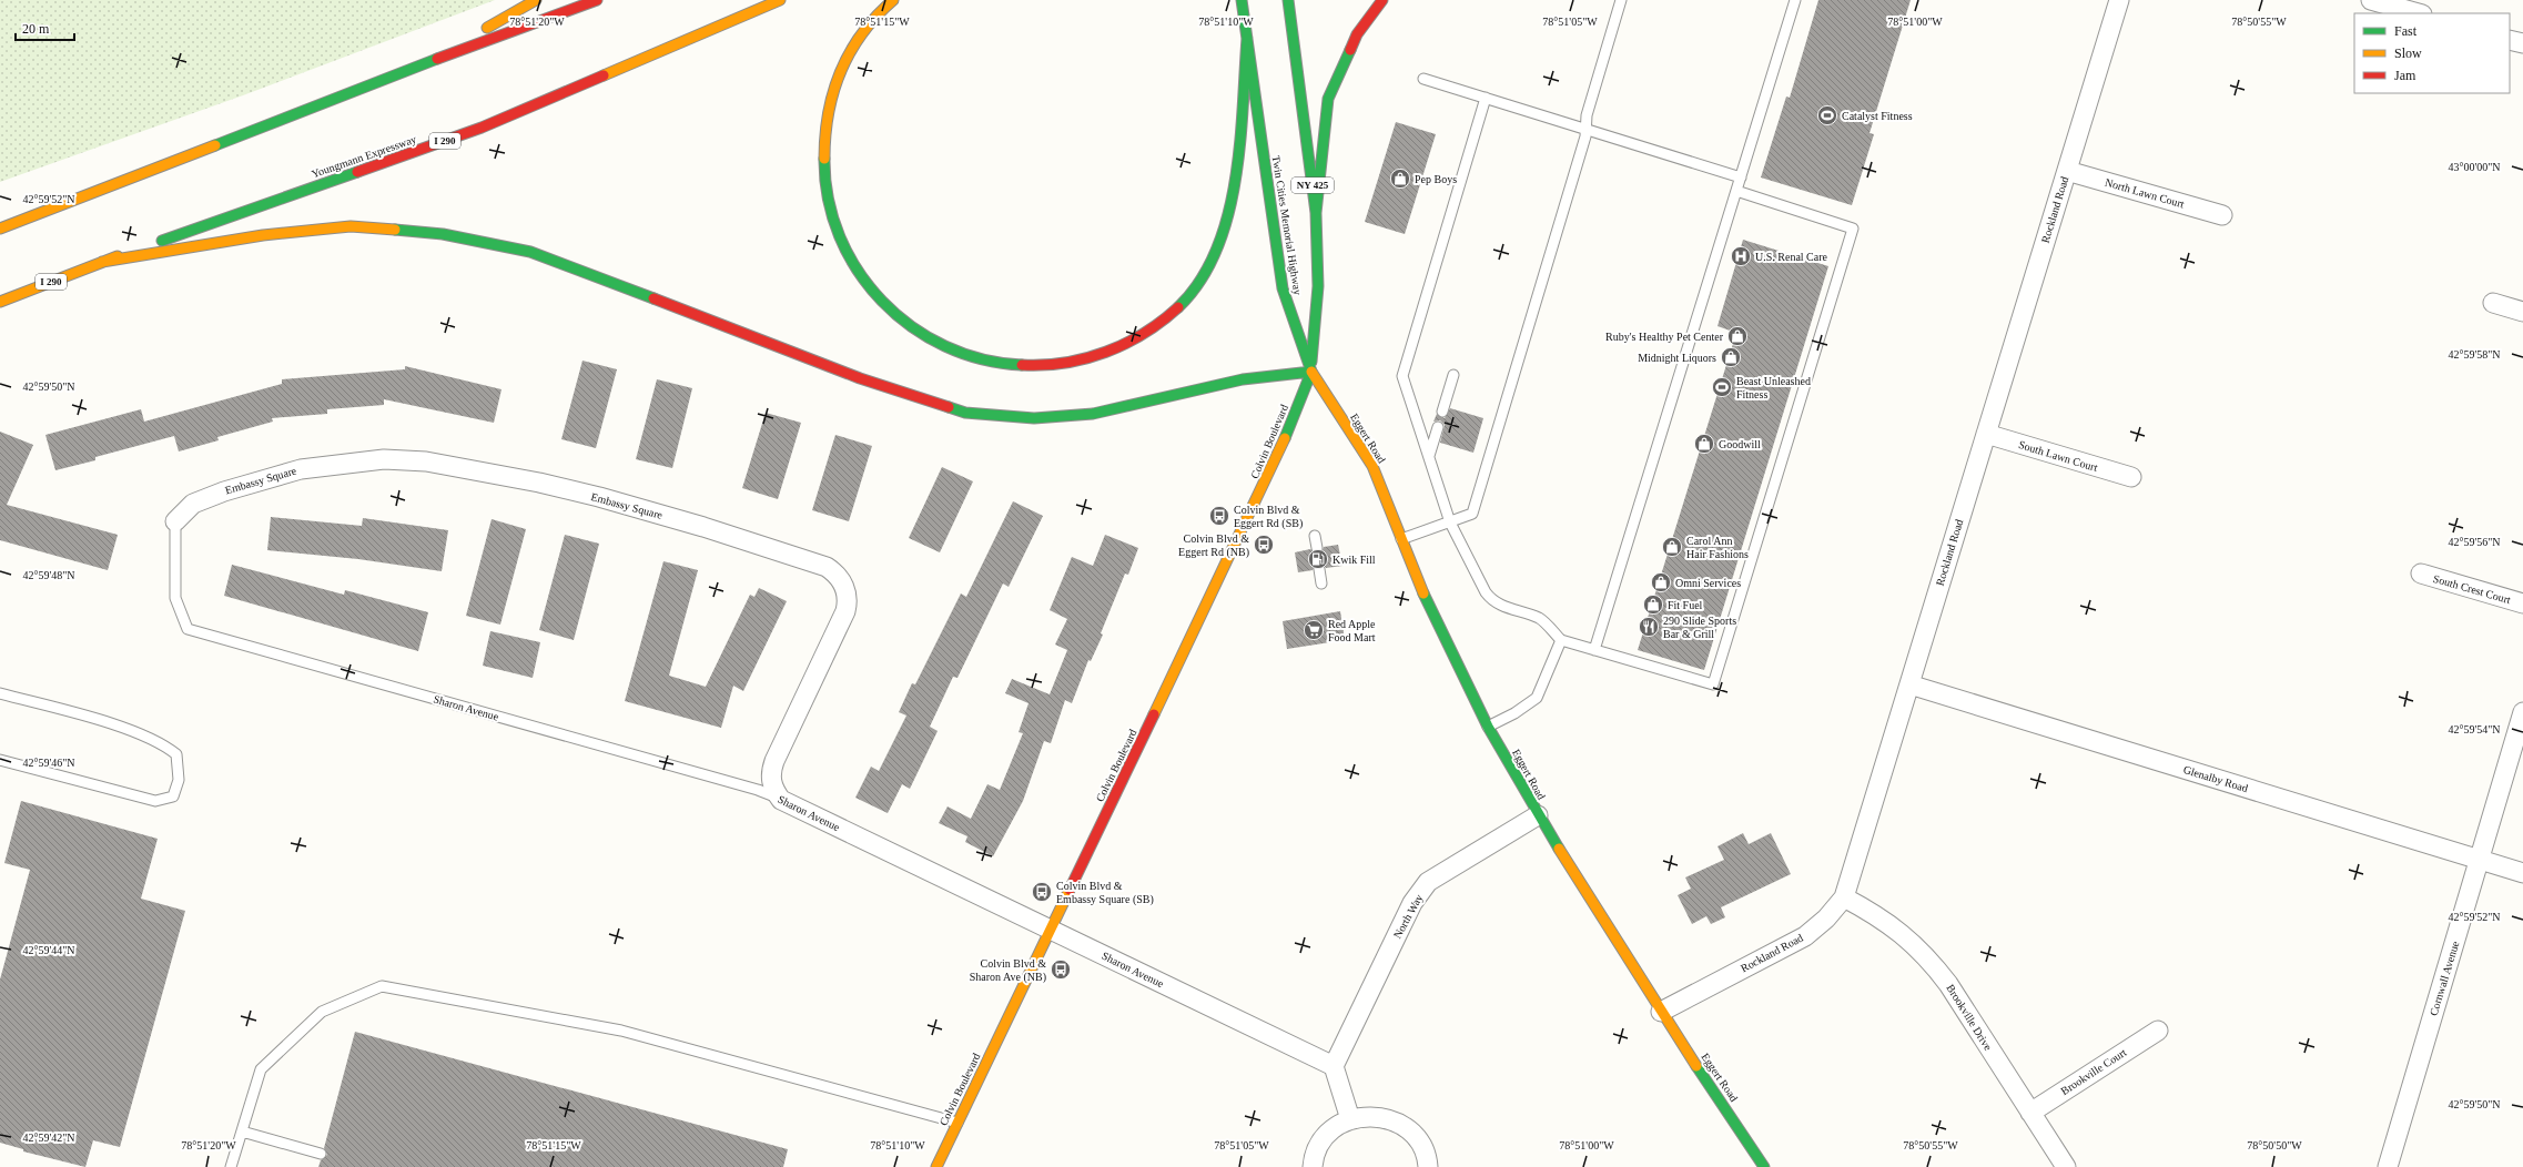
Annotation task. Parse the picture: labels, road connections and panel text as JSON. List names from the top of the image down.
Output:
{
  "streets": {
    "main road": [
      "I 290",
      "Youngmann Expressway",
      "NY 425",
      "Twin Cities Memorial Highway",
      "Eggert Road",
      "Colvin Boulevard"
    ],
    "street": [
      "North Lawn Court",
      "Rockland Road",
      "South Lawn Court",
      "Embassy Square",
      "South Crest Court",
      "Sharon Avenue",
      "Glenalby Road",
      "North Way",
      "Cornwall Avenue",
      "Brookville Drive",
      "Brookville Court"
    ]
  },
  "crossings": [
    ["North Lawn Court", "Rockland Road"],
    ["Rockland Road", "Eggert Road"],
    ["Rockland Road", "South Lawn Court"],
    ["Rockland Road", "Glenalby Road"],
    ["Rockland Road", "Brookville Drive"],
    ["Twin Cities Memorial Highway", "Eggert Road"],
    ["Twin Cities Memorial Highway", "Colvin Boulevard"],
    ["Eggert Road", "Colvin Boulevard"],
    ["Eggert Road", "North Way"],
    ["Colvin Boulevard", "Sharon Avenue"],
    ["Embassy Square", "Sharon Avenue"],
    ["Sharon Avenue", "North Way"],
    ["Glenalby Road", "Cornwall Avenue"],
    ["Brookville Drive", "Brookville Court"]
  ],
  "places": {
    "sports": ["Catalyst Fitness", "Beast Unleashed Fitness"],
    "shop": [
      "Pep Boys",
      "Ruby's Healthy Pet Center",
      "Midnight Liquors",
      "Goodwill",
      "Carol Ann Hair Fashions",
      "Omni Services",
      "Fit Fuel"
    ],
    "hospital": ["U.S. Renal Care"],
    "bus stop": [
      "Colvin Blvd & Eggert Rd (SB)",
      "Colvin Blvd & Eggert Rd (NB)",
      "Colvin Blvd & Embassy Square (SB)",
      "Colvin Blvd & Sharon Ave (NB)"
    ],
    "fuel station": ["Kwik Fill"],
    "restaurant": ["290 Slide Sports Bar & Grill"],
    "supermarket": ["Red Apple Food Mart"]
  },
  "legend": ["Fast", "Slow", "Jam"],
  "scale_bar": "20 m",
  "coordinates": [
    "78°51'20\"W",
    "78°51'15\"W",
    "78°51'10\"W",
    "78°51'05\"W",
    "78°51'00\"W",
    "78°50'55\"W",
    "43°00'00\"N",
    "42°59'52\"N",
    "42°59'58\"N",
    "42°59'50\"N",
    "42°59'56\"N",
    "42°59'48\"N",
    "42°59'54\"N",
    "42°59'46\"N",
    "42°59'44\"N",
    "42°59'42\"N",
    "78°50'50\"W"
  ]
}
